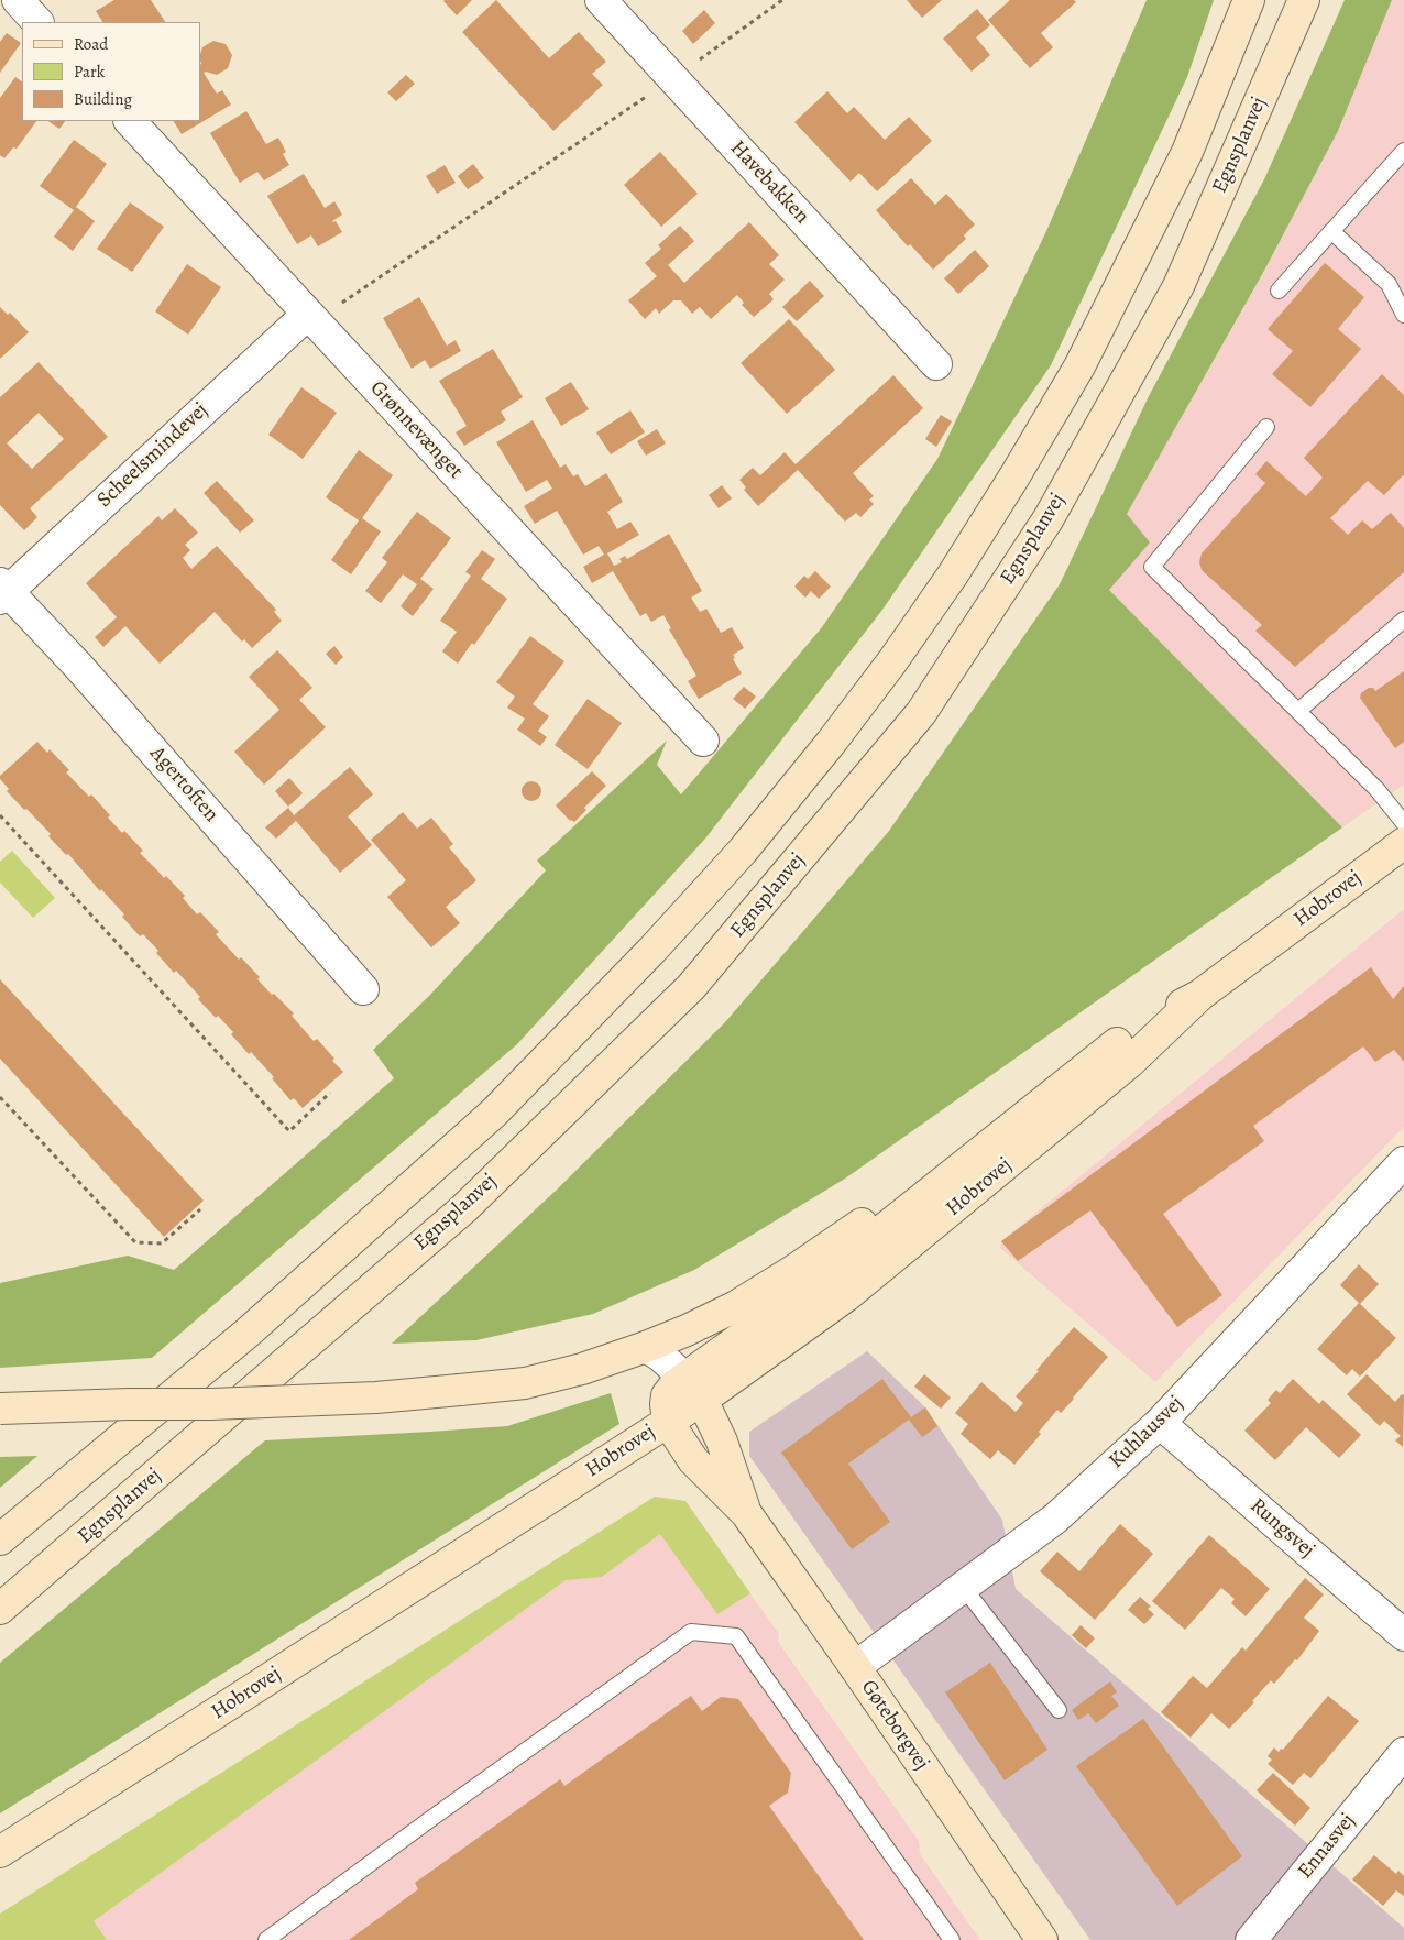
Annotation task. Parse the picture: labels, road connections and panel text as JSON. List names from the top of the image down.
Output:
{
  "streets": {
    "main road": ["Egnsplanvej", "Hobrovej", "Gøteborgvej"],
    "street": [
      "Havebakken",
      "Grønnevænget",
      "Scheelsmindevej",
      "Agertoften",
      "Kuhlausvej",
      "Rungsvej",
      "Ennasvej"
    ]
  },
  "crossings": [
    ["Grønnevænget", "Scheelsmindevej"],
    ["Scheelsmindevej", "Agertoften"],
    ["Hobrovej", "Gøteborgvej"],
    ["Kuhlausvej", "Rungsvej"],
    ["Kuhlausvej", "Gøteborgvej"]
  ],
  "legend": ["Road", "Park", "Building"]
}
